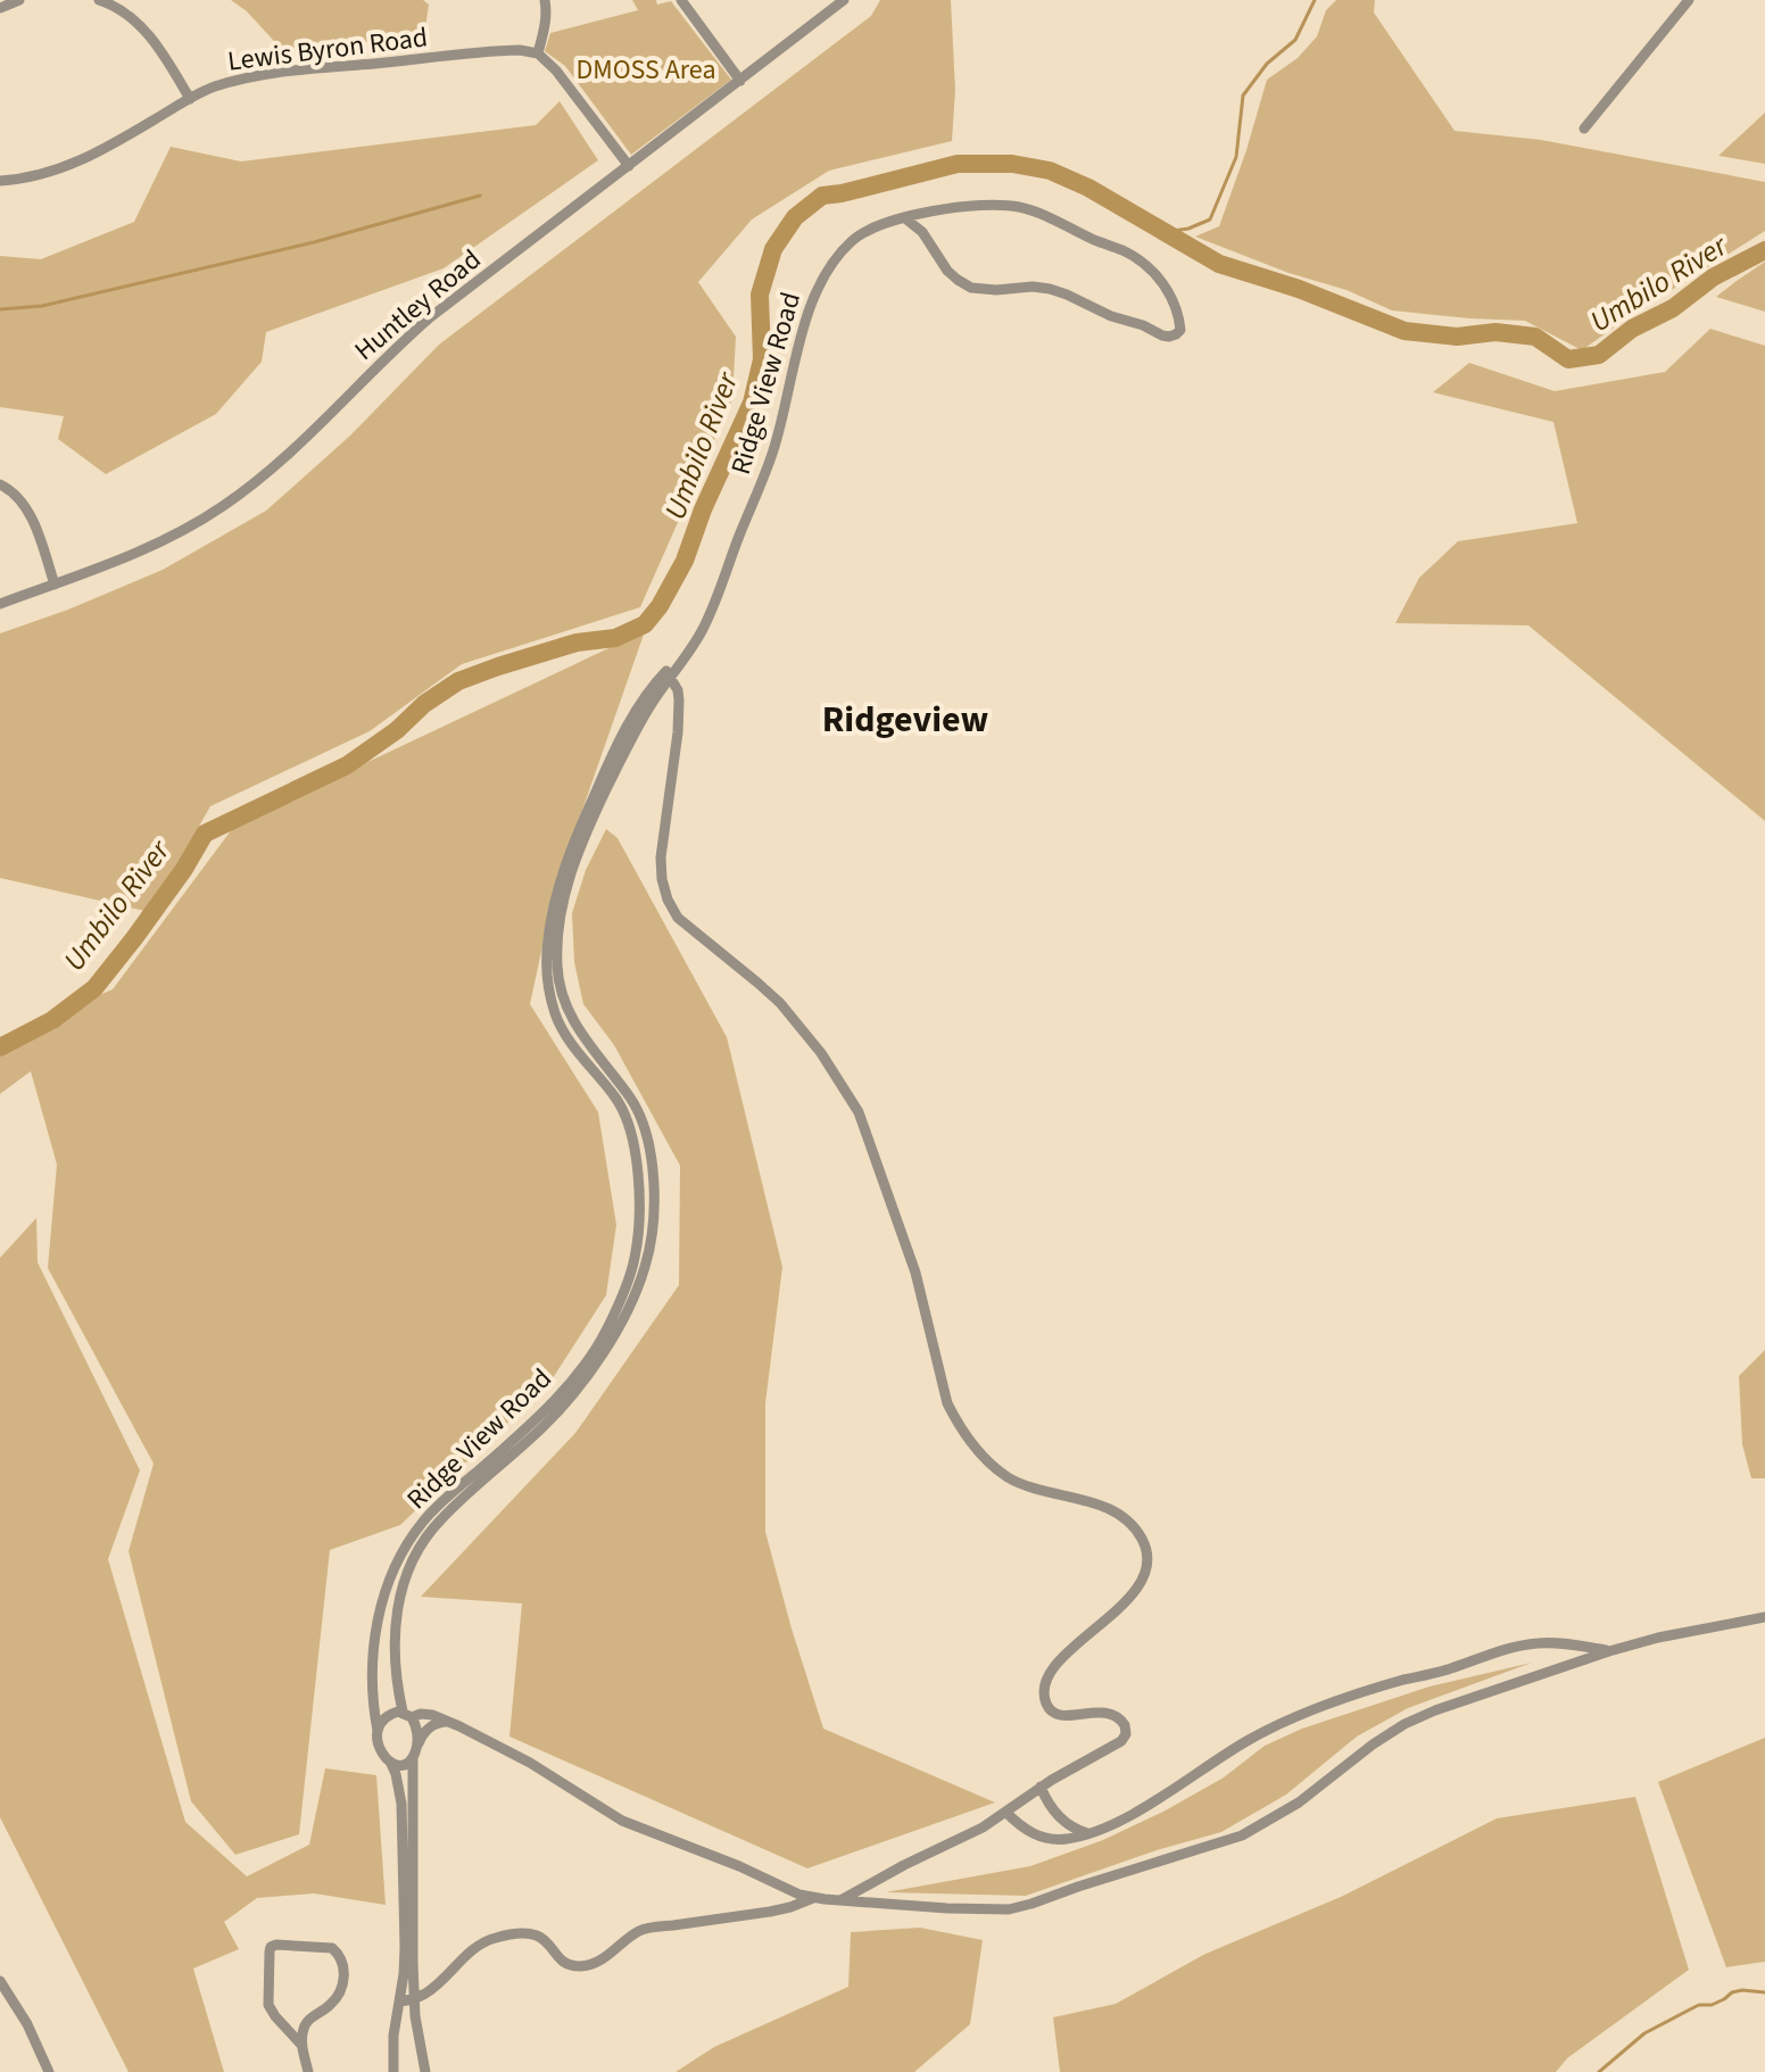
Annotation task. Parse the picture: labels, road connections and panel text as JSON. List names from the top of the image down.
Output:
{
  "streets": {
    "street": ["Lewis Byron Road", "Huntley Road", "Ridge View Road"]
  },
  "districts": ["Ridgeview"],
  "water": ["Umbilo River"],
  "parks": ["DMOSS Area"]
}
